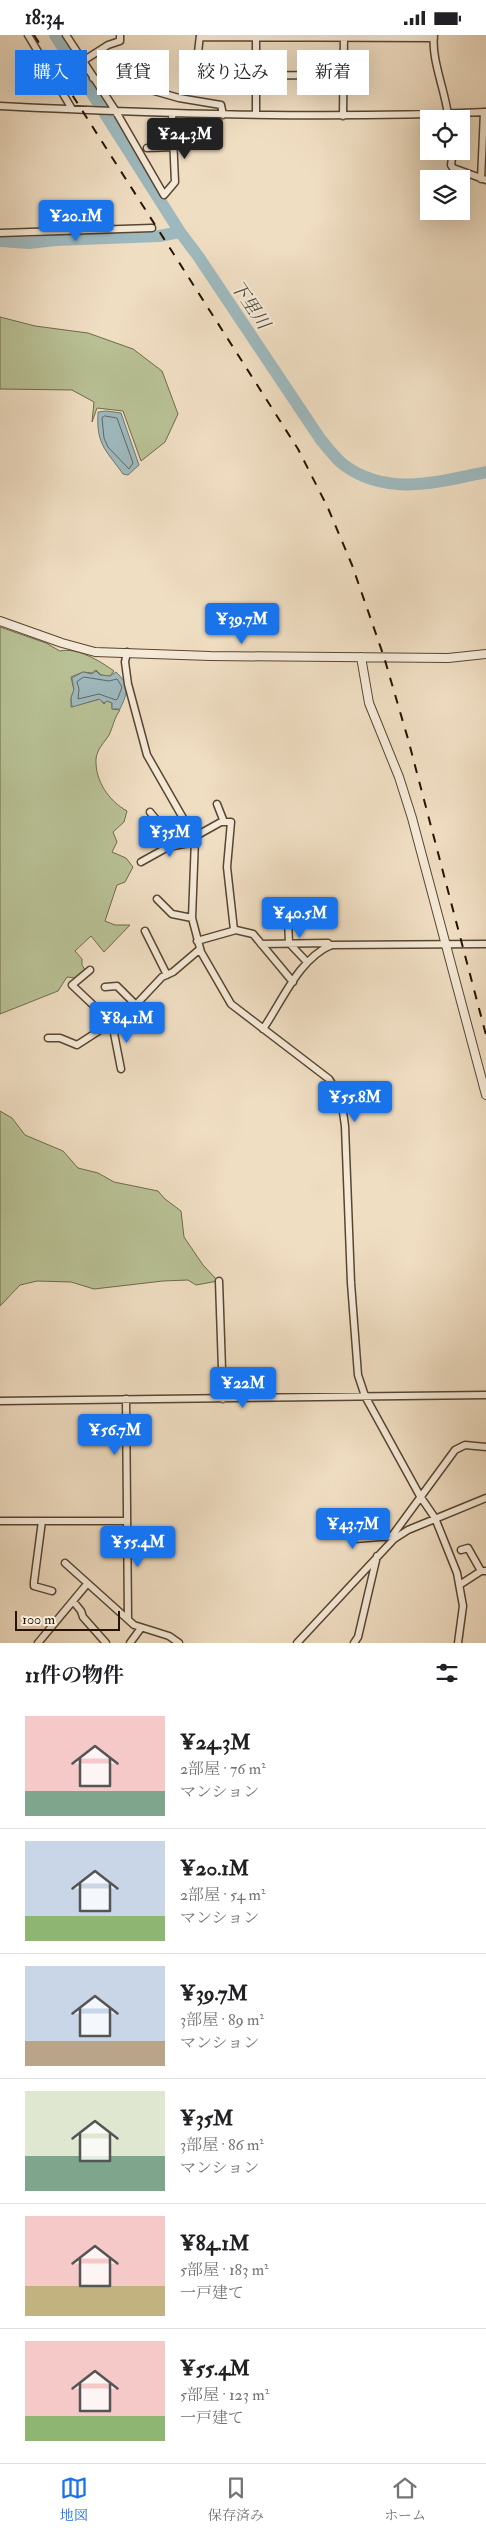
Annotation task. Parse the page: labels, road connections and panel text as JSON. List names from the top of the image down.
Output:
{
  "water": ["下里川"],
  "scale_bar": "100 m",
  "page": {
    "status": "18:34",
    "chip": [
      "購入",
      "賃貸",
      "絞り込み",
      "新着"
    ],
    "price": [
      "¥24.3M",
      "¥20.1M",
      "¥39.7M",
      "¥35M",
      "¥40.5M",
      "¥84.1M",
      "¥55.8M",
      "¥22M",
      "¥56.7M",
      "¥43.7M",
      "¥55.4M"
    ],
    "scale": "100 m",
    "heading": "11件の物件",
    "list": [
      {
        "name": "¥24.3M",
        "note": "2部屋 · 76 m² · マンション"
      },
      {
        "name": "¥20.1M",
        "note": "2部屋 · 54 m² · マンション"
      },
      {
        "name": "¥39.7M",
        "note": "3部屋 · 89 m² · マンション"
      },
      {
        "name": "¥35M",
        "note": "3部屋 · 86 m² · マンション"
      },
      {
        "name": "¥84.1M",
        "note": "5部屋 · 183 m² · 一戸建て"
      },
      {
        "name": "¥55.4M",
        "note": "5部屋 · 123 m² · 一戸建て"
      }
    ],
    "tabs": ["地図", "保存済み", "ホーム"]
  }
}
